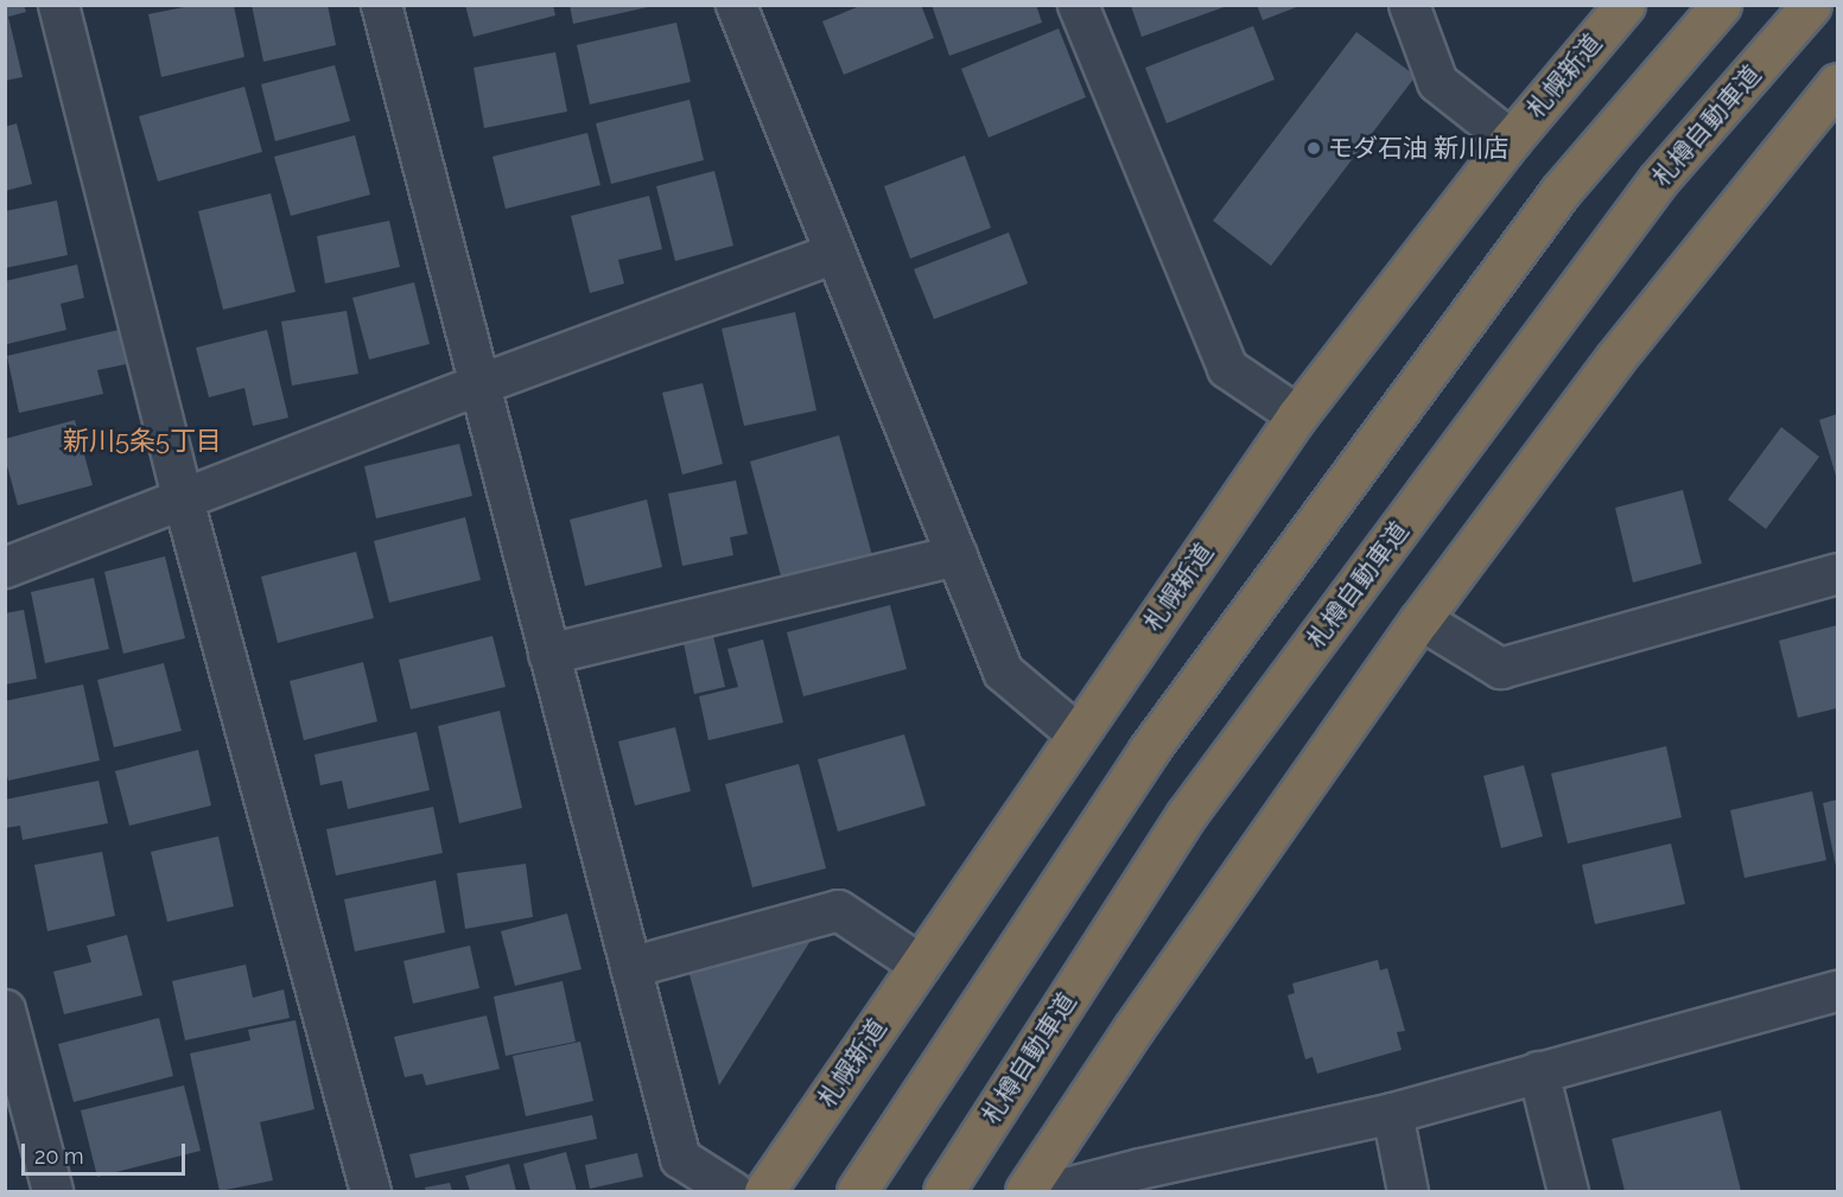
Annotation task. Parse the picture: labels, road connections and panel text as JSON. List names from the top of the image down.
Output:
{
  "streets": {
    "highway": ["札幌新道", "札樽自動車道"]
  },
  "districts": ["新川5条5丁目"],
  "places": ["モダ石油 新川店"],
  "scale_bar": "20 m"
}
